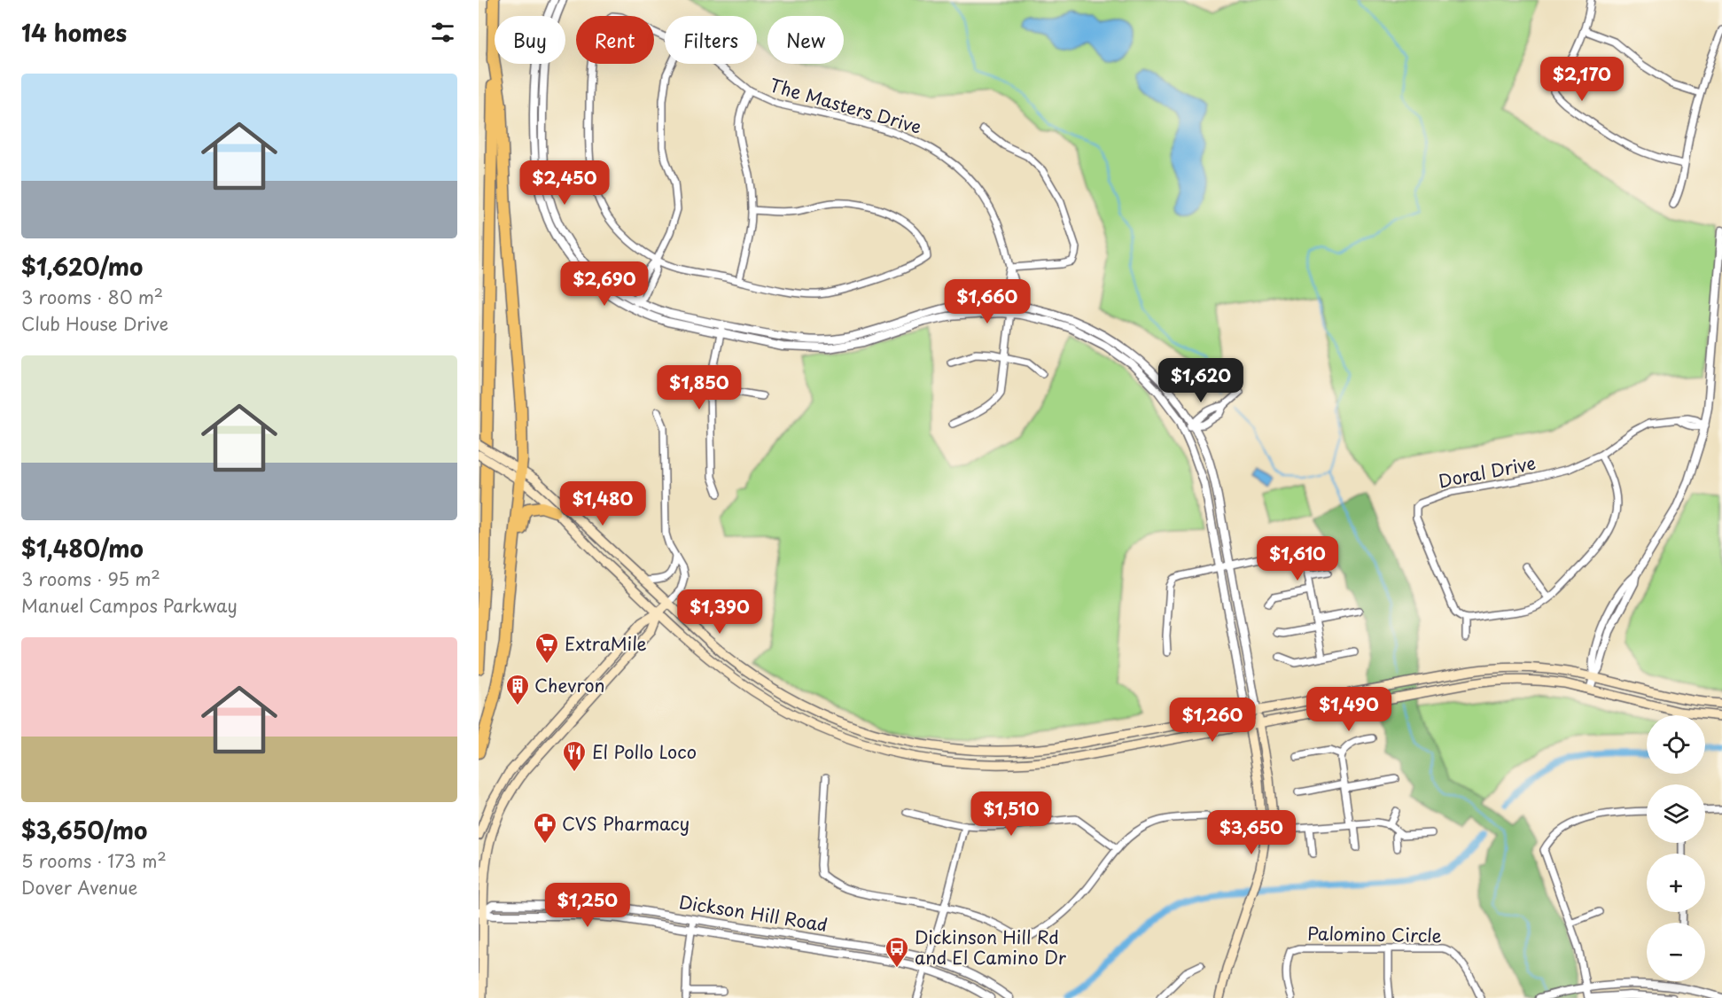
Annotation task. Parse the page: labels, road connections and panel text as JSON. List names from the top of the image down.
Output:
{
  "streets": {
    "street": [
      "The Masters Drive",
      "Doral Drive",
      "Dickson Hill Road",
      "Palomino Circle"
    ]
  },
  "places": {
    "supermarket": ["ExtraMile"],
    "building": ["Chevron"],
    "restaurant": ["El Pollo Loco"],
    "pharmacy": ["CVS Pharmacy"],
    "bus stop": ["Dickinson Hill Rd and El Camino Dr"]
  },
  "page": {
    "heading": "14 homes",
    "chip": [
      "Buy",
      "Rent",
      "Filters",
      "New"
    ],
    "price": [
      "$2,170",
      "$2,450",
      "$2,690",
      "$1,660",
      "$1,620",
      "$1,850",
      "$1,480",
      "$1,610",
      "$1,390",
      "$1,490",
      "$1,260",
      "$1,510",
      "$3,650",
      "$1,250"
    ],
    "list": [
      {
        "name": "$1,620/mo",
        "note": "3 rooms · 80 m² · Club House Drive"
      },
      {
        "name": "$1,480/mo",
        "note": "3 rooms · 95 m² · Manuel Campos Parkway"
      },
      {
        "name": "$3,650/mo",
        "note": "5 rooms · 173 m² · Dover Avenue"
      }
    ],
    "map_buttons": ["+", "−"]
  }
}
